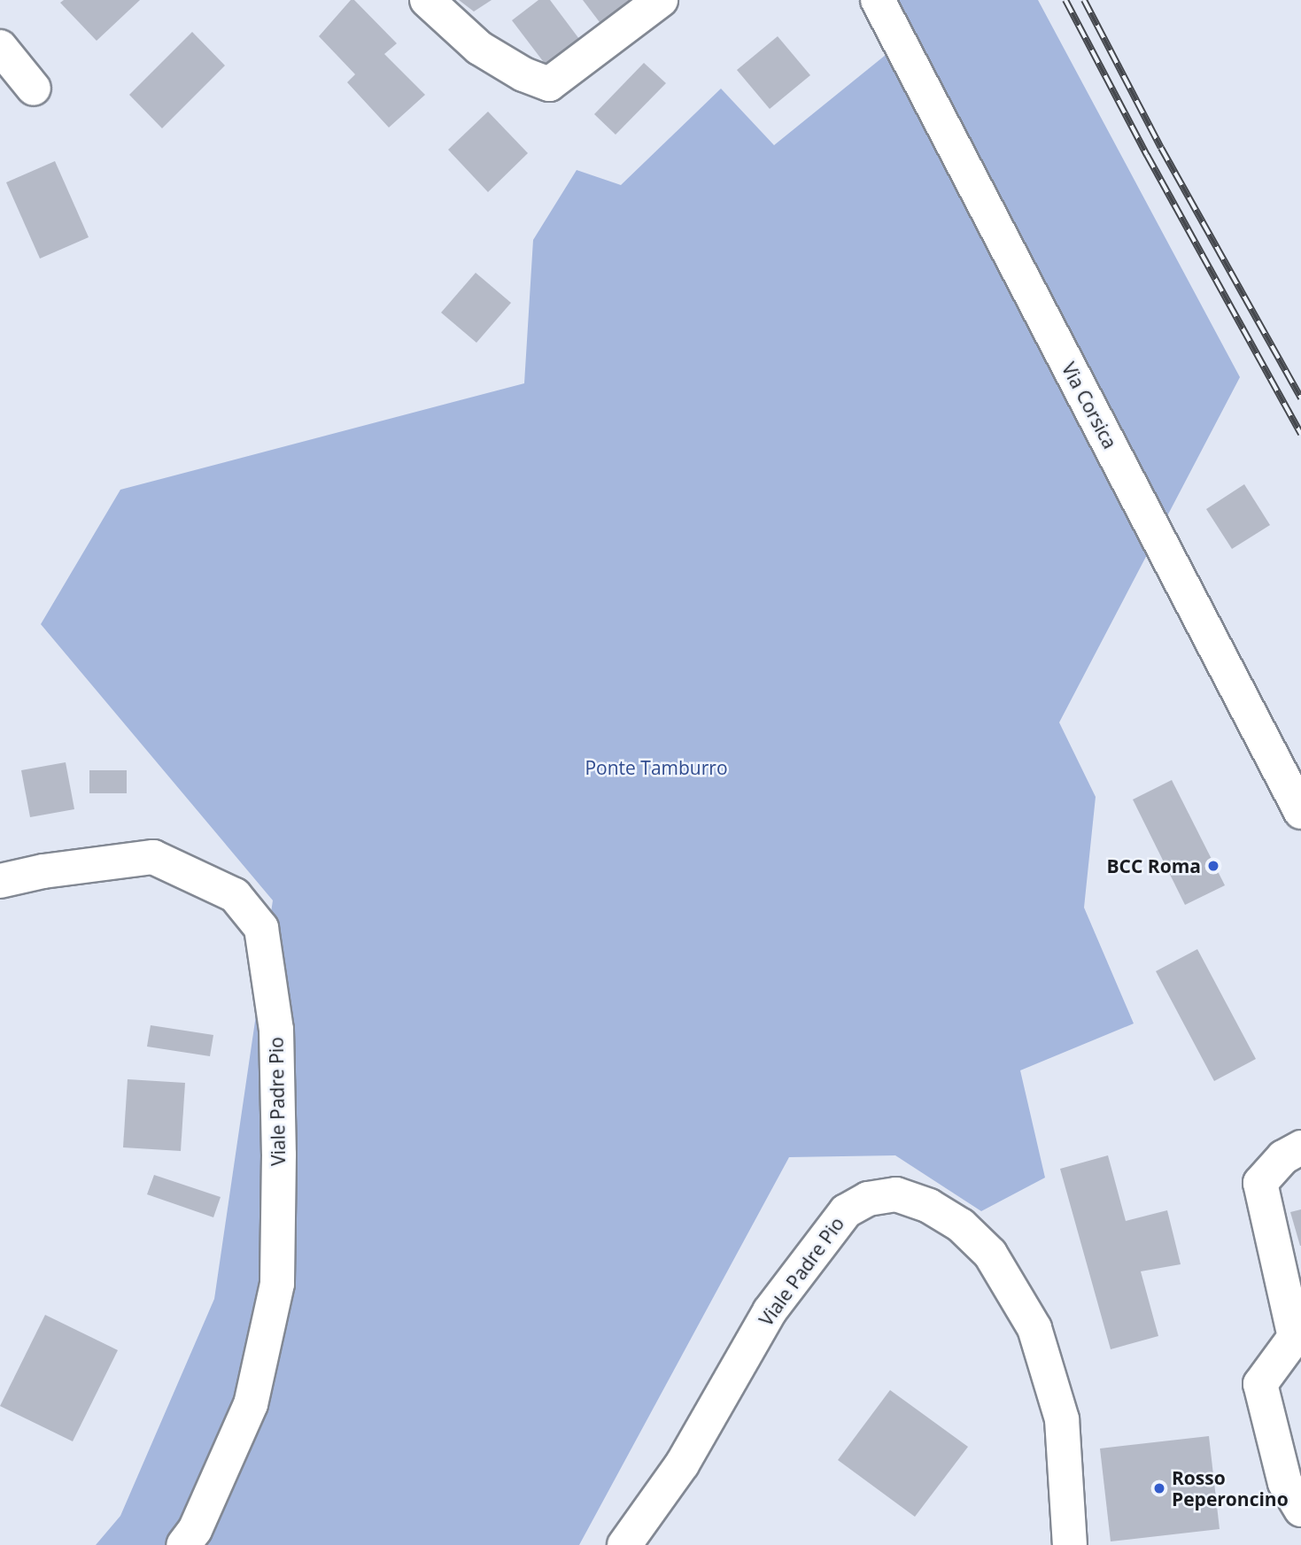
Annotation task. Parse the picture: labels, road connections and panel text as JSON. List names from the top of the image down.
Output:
{
  "streets": {
    "street": ["Via Corsica", "Viale Padre Pio"]
  },
  "parks": ["Ponte Tamburro"],
  "places": ["BCC Roma", "Rosso Peperoncino"]
}
